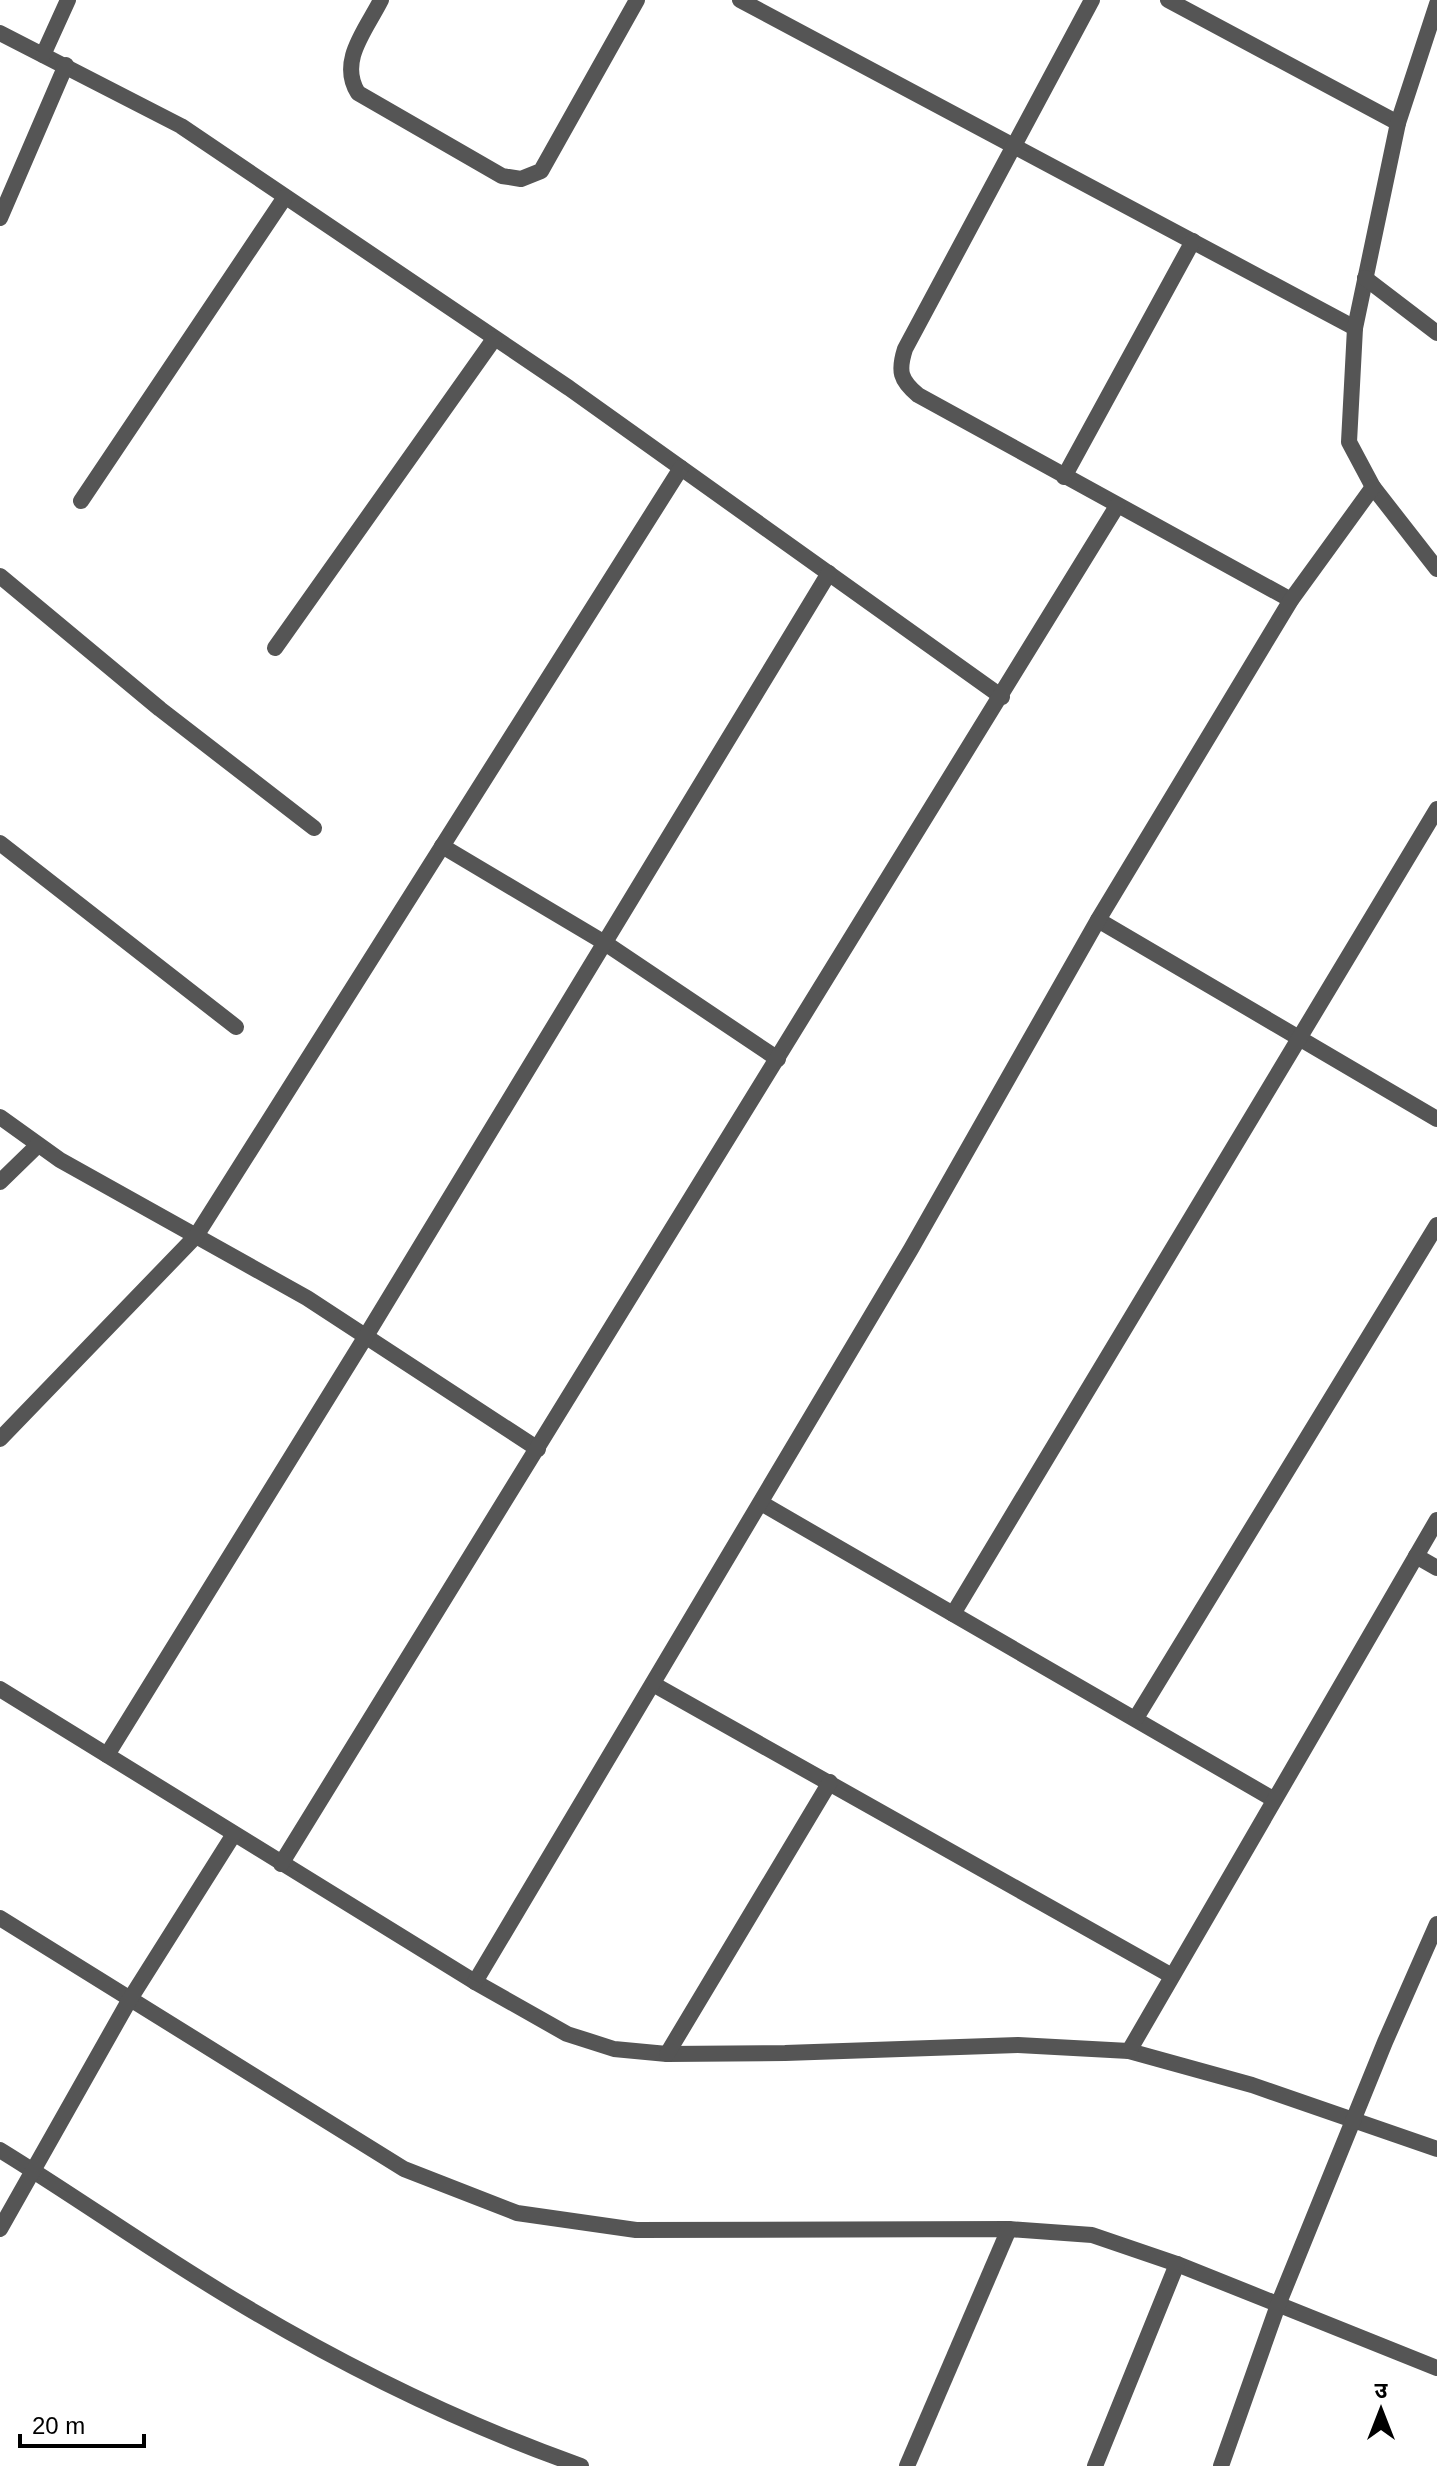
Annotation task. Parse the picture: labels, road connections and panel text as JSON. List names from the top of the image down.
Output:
{
  "scale_bar": "20 m",
  "north": "top"
}
